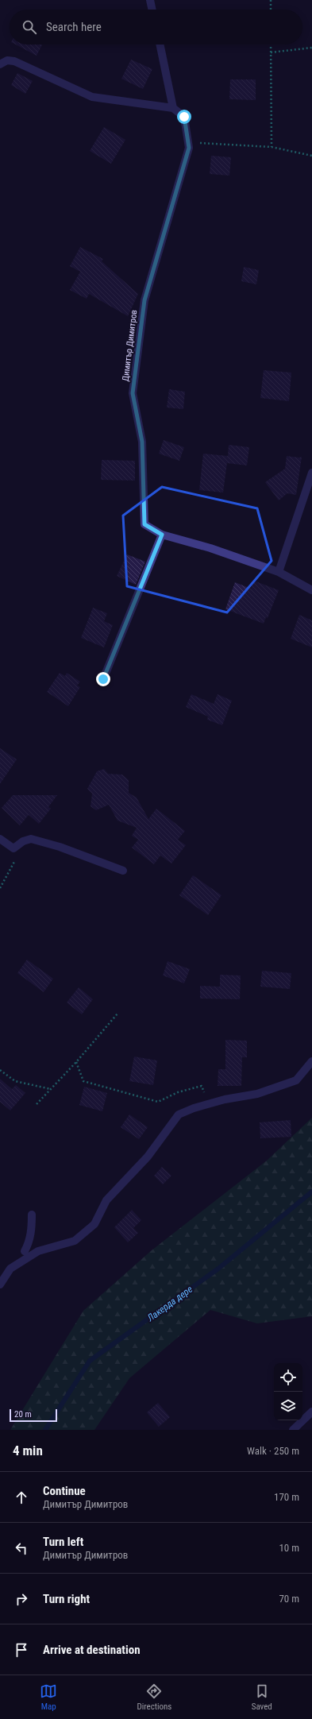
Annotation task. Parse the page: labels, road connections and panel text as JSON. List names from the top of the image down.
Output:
{
  "streets": {
    "street": ["Димитър Димитров"]
  },
  "water": ["Лакерда дере"],
  "scale_bar": "20 m",
  "page": {
    "search": "Search here",
    "scale": "20 m",
    "heading": ["4 min", "Walk · 250 m"],
    "list": [
      ["Continue", "Димитър Димитров", "170 m"],
      ["Turn left", "Димитър Димитров", "10 m"],
      ["Turn right", "70 m"],
      "Arrive at destination"
    ],
    "nav": ["Map", "Directions", "Saved"]
  }
}
